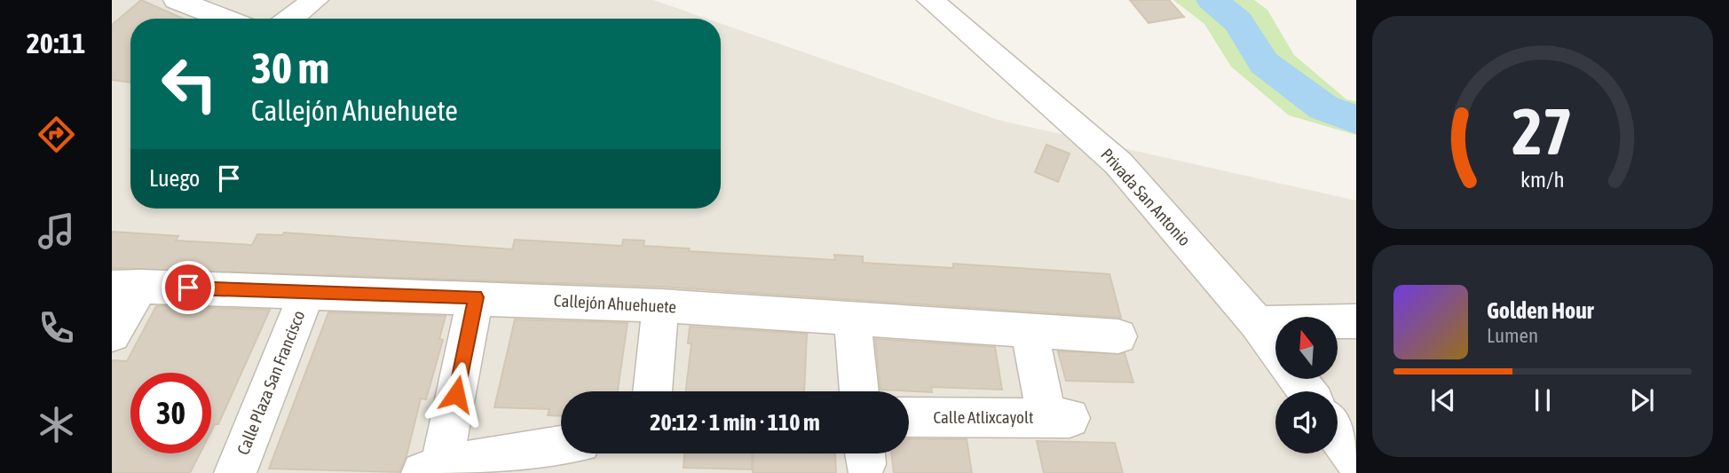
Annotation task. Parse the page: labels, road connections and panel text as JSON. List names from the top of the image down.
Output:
{
  "streets": {
    "street": [
      "Privada San Antonio",
      "Callejón Ahuehuete",
      "Calle Plaza San Francisco",
      "Calle Atlixcayolt"
    ]
  },
  "crossings": [
    ["Callejón Ahuehuete", "Calle Plaza San Francisco"],
    ["Callejón Ahuehuete", "Calle Atlixcayolt"]
  ],
  "north": "top",
  "page": {
    "tabs": "20:11",
    "turn": ["30 m", "Callejón Ahuehuete"],
    "then": "Luego",
    "song": ["Golden Hour", "Lumen"],
    "limit": "30",
    "trip": "20:12 · 1 min · 110 m",
    "gauge": ["27", "km/h"]
  }
}
